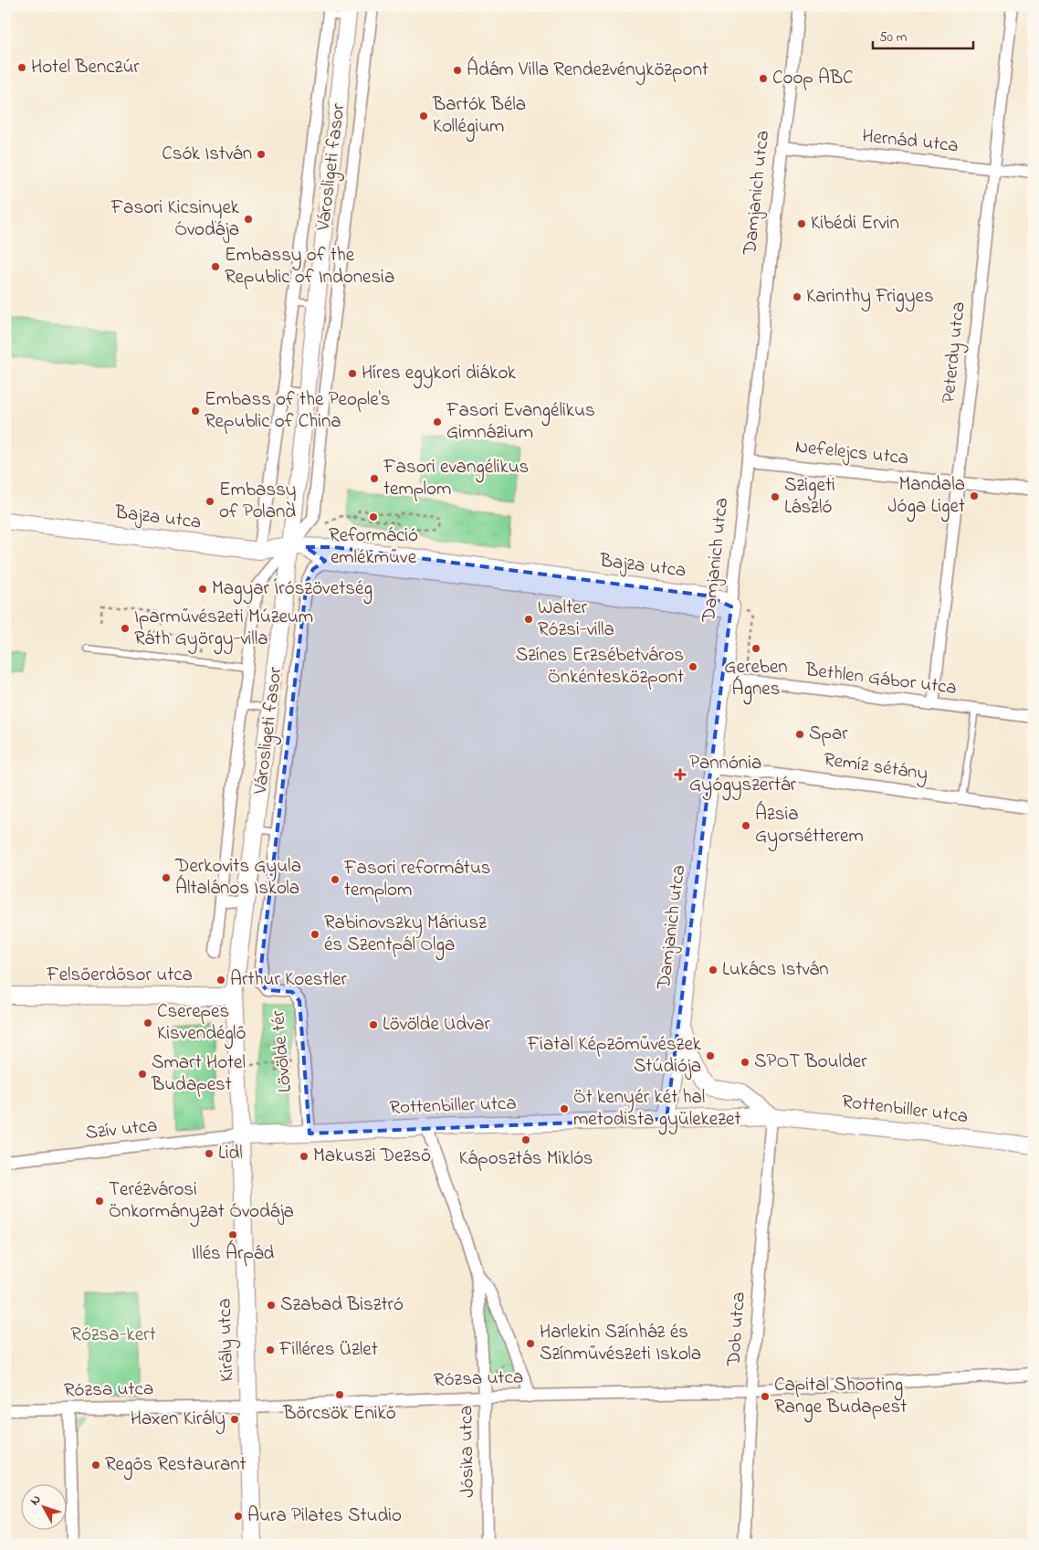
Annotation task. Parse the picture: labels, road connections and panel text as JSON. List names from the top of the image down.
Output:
{
  "streets": {
    "street": [
      "Hernád utca",
      "Városligeti fasor",
      "Damjanich utca",
      "Peterdy utca",
      "Nefelejcs utca",
      "Bajza utca",
      "Bethlen Gábor utca",
      "Remíz sétány",
      "Felsőerdősor utca",
      "Lövölde tér",
      "Rottenbiller utca",
      "Szív utca",
      "Dob utca",
      "Király utca",
      "Rózsa utca",
      "Jósika utca"
    ]
  },
  "crossings": [
    ["Hernád utca", "Damjanich utca"],
    ["Hernád utca", "Peterdy utca"],
    ["Városligeti fasor", "Bajza utca"],
    ["Városligeti fasor", "Felsőerdősor utca"],
    ["Városligeti fasor", "Lövölde tér"],
    ["Damjanich utca", "Nefelejcs utca"],
    ["Damjanich utca", "Bajza utca"],
    ["Damjanich utca", "Bethlen Gábor utca"],
    ["Damjanich utca", "Remíz sétány"],
    ["Damjanich utca", "Rottenbiller utca"],
    ["Peterdy utca", "Nefelejcs utca"],
    ["Peterdy utca", "Bethlen Gábor utca"],
    ["Lövölde tér", "Rottenbiller utca"],
    ["Rottenbiller utca", "Szív utca"],
    ["Rottenbiller utca", "Dob utca"],
    ["Rottenbiller utca", "Király utca"],
    ["Rottenbiller utca", "Jósika utca"],
    ["Szív utca", "Király utca"],
    ["Dob utca", "Rózsa utca"],
    ["Király utca", "Rózsa utca"],
    ["Rózsa utca", "Jósika utca"]
  ],
  "parks": ["Rózsa-kert"],
  "places": {
    "other": [
      "Hotel Benczúr",
      "Ádám Villa Rendezvényközpont",
      "Coop ABC",
      "Bartók Béla Kollégium",
      "Csók István",
      "Fasori Kicsinyek Óvodája",
      "Kibédi Ervin",
      "Embassy of the Republic of Indonesia",
      "Karinthy Frigyes",
      "Híres egykori diákok",
      "Embass of the People's Republic of China",
      "Fasori Evangélikus Gimnázium",
      "Fasori evangélikus templom",
      "Mandala Jóga Liget",
      "Szigeti László",
      "Embassy of Poland",
      "Reformáció emlékműve",
      "Magyar Írószövetség",
      "Walter Rózsi-villa",
      "Iparművészeti Múzeum Ráth György-villa",
      "Gereben Ágnes",
      "Színes Erzsébetváros Önkéntesközpont",
      "Spar",
      "Ázsia Gyorsétterem",
      "Derkovits Gyula Általános Iskola",
      "Fasori református templom",
      "Rabinovszky Máriusz és Szentpál Olga",
      "Lukács István",
      "Arthur Koestler",
      "Cserepes Kisvendéglő",
      "Lövölde Udvar",
      "Fiatal Képzőművészek Stúdiója",
      "SPOT Boulder",
      "Smart Hotel Budapest",
      "Öt kenyér két hal metodista gyülekezet",
      "Káposztás Miklós",
      "Lidl",
      "Makuszi Dezső",
      "Terézvárosi Önkormányzat Óvodája",
      "Illés Árpád",
      "Szabad Bisztró",
      "Harlekin Színház és Színművészeti Iskola",
      "Filléres Üzlet",
      "Börcsök Enikő",
      "Capital Shooting Range Budapest",
      "Haxen Király",
      "Regős Restaurant",
      "Aura Pilates Studio"
    ],
    "health": ["Pannónia Gyógyszertár"]
  },
  "scale_bar": "50 m",
  "north": "top left"
}
